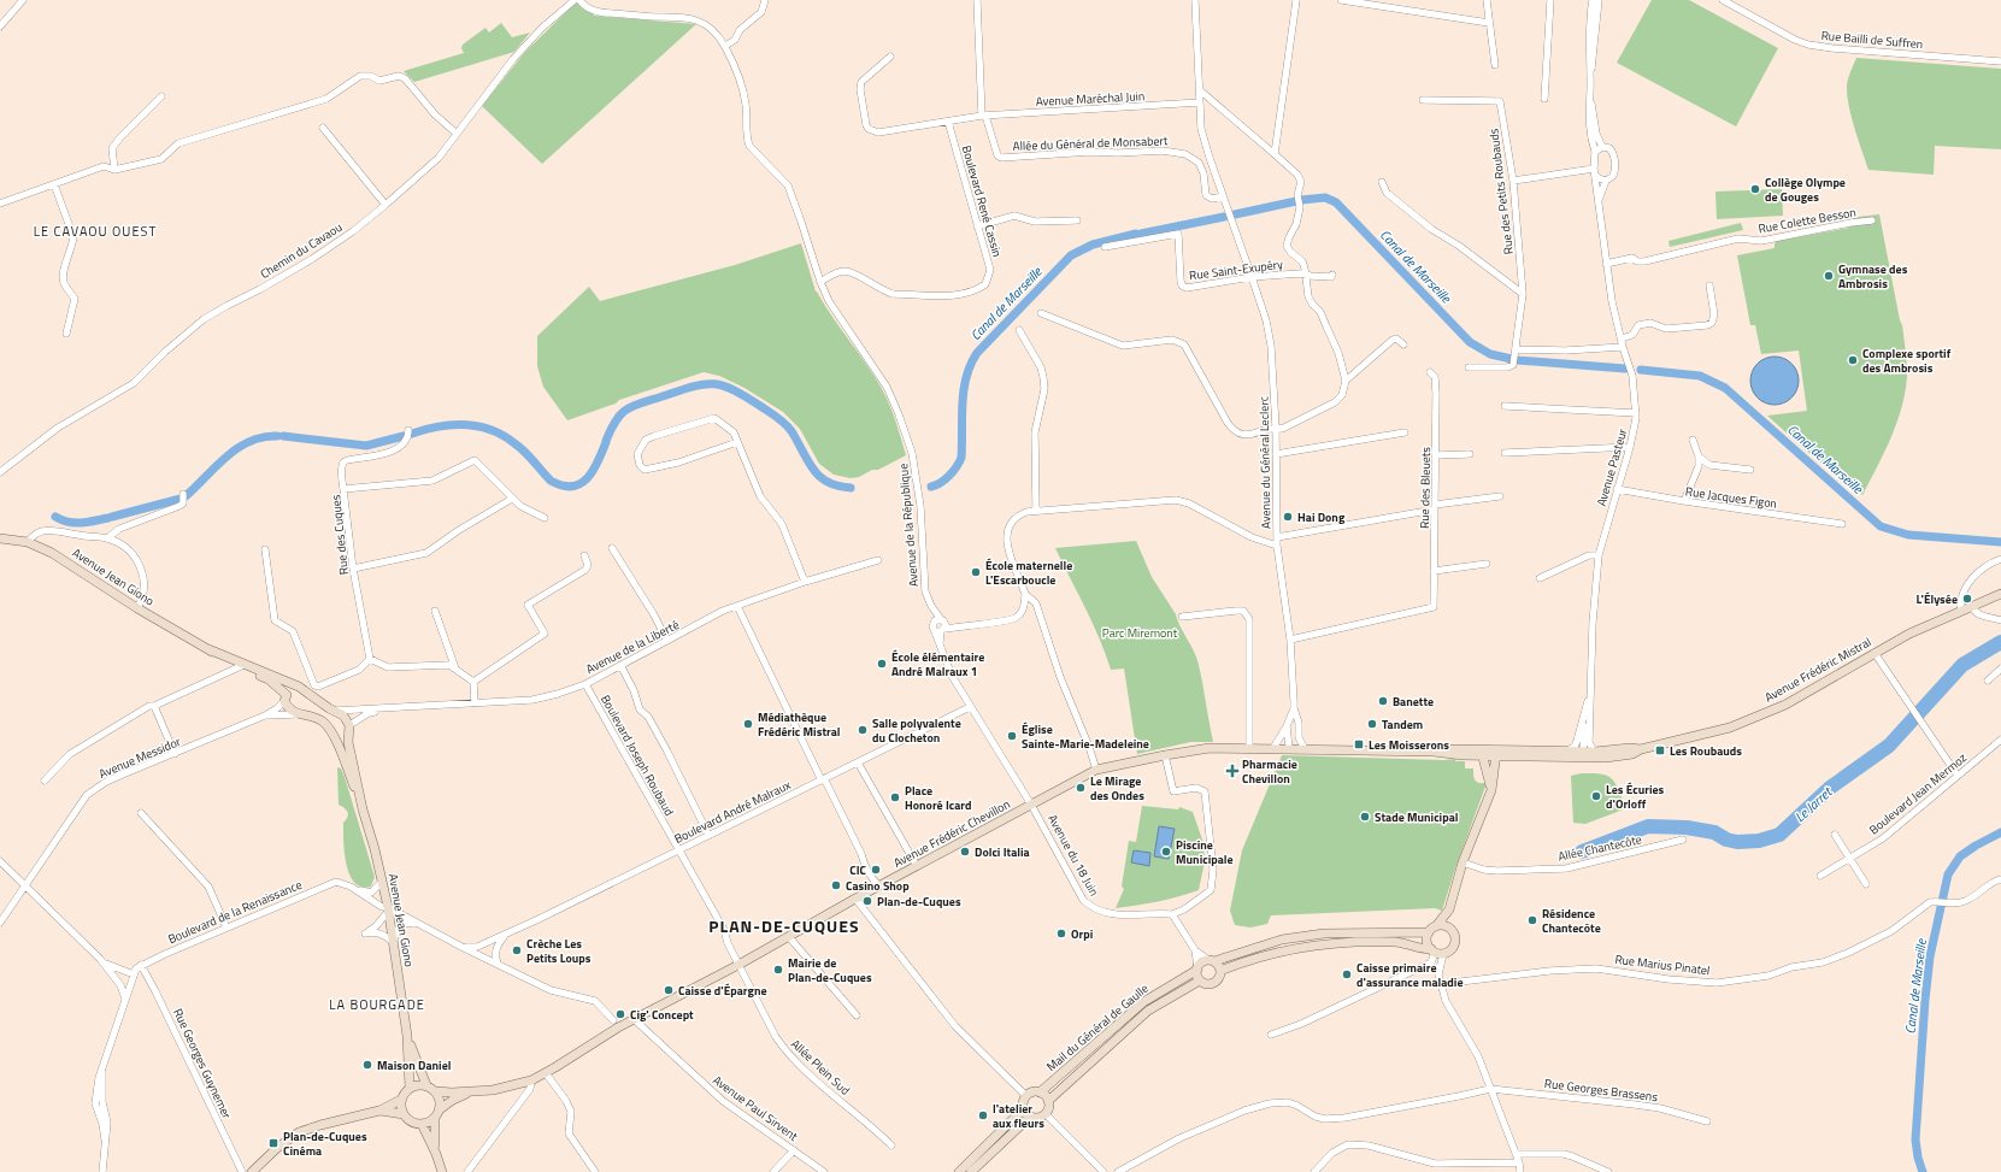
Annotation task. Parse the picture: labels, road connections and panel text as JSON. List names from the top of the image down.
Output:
{
  "streets": {
    "street": [
      "Rue Bailli de Suffren",
      "Avenue Maréchal Juin",
      "Allée du Général de Monsabert",
      "Rue des Petits Roubauds",
      "Boulevard René Cassin",
      "Rue Colette Besson",
      "Chemin du Cavaou",
      "Rue Saint-Exupéry",
      "Avenue du Général Leclerc",
      "Avenue Pasteur",
      "Rue des Bleuets",
      "Rue Jacques Figon",
      "Avenue de la République",
      "Rue des Cuques",
      "Avenue Jean Giono",
      "Avenue de la Liberté",
      "Avenue Frédéric Mistral",
      "Boulevard Joseph Roubaud",
      "Avenue Messidor",
      "Boulevard Jean Mermoz",
      "Boulevard André Malraux",
      "Avenue Frédéric Chevillon",
      "Allée Chantecôte",
      "Avenue du 18 Juin",
      "Boulevard de la Renaissance",
      "Rue Marius Pinatel",
      "Mail du Général de Gaulle",
      "Rue Georges Guynemer",
      "Allée Plein Sud",
      "Rue Georges Brassens",
      "Avenue Paul Sirvent"
    ]
  },
  "crossings": [
    ["Avenue Maréchal Juin", "Allée du Général de Monsabert"],
    ["Avenue Maréchal Juin", "Boulevard René Cassin"],
    ["Allée du Général de Monsabert", "Avenue du Général Leclerc"],
    ["Boulevard René Cassin", "Avenue de la République"],
    ["Rue Colette Besson", "Avenue Pasteur"],
    ["Rue Saint-Exupéry", "Avenue du Général Leclerc"],
    ["Avenue du Général Leclerc", "Rue des Bleuets"],
    ["Avenue du Général Leclerc", "Avenue Frédéric Mistral"],
    ["Avenue du Général Leclerc", "Avenue Frédéric Chevillon"],
    ["Avenue Pasteur", "Rue Jacques Figon"],
    ["Avenue Pasteur", "Avenue Frédéric Mistral"],
    ["Avenue de la République", "Boulevard André Malraux"],
    ["Avenue de la République", "Avenue du 18 Juin"],
    ["Avenue Jean Giono", "Avenue de la Liberté"],
    ["Avenue Jean Giono", "Avenue Messidor"],
    ["Avenue Jean Giono", "Boulevard de la Renaissance"],
    ["Avenue de la Liberté", "Boulevard Joseph Roubaud"],
    ["Avenue Frédéric Mistral", "Avenue Frédéric Chevillon"],
    ["Boulevard Joseph Roubaud", "Boulevard André Malraux"],
    ["Boulevard Joseph Roubaud", "Avenue Frédéric Chevillon"],
    ["Boulevard Joseph Roubaud", "Allée Plein Sud"],
    ["Boulevard André Malraux", "Avenue du 18 Juin"],
    ["Avenue Frédéric Chevillon", "Avenue du 18 Juin"],
    ["Avenue Frédéric Chevillon", "Allée Plein Sud"],
    ["Avenue Frédéric Chevillon", "Avenue Paul Sirvent"],
    ["Boulevard de la Renaissance", "Rue Georges Guynemer"]
  ],
  "districts": ["LE CAVAOU OUEST", "PLAN-DE-CUQUES", "LA BOURGADE"],
  "water": ["Canal de Marseille", "Le Jarret"],
  "parks": ["Parc Miremont"],
  "places": {
    "other": [
      "Collège Olympe de Gouges",
      "Gymnase des Ambrosis",
      "Complexe sportif des Ambrosis",
      "Hai Dong",
      "École maternelle L'Escarboucle",
      "L'Élysée",
      "École élémentaire André Malraux 1",
      "Banette",
      "Médiathèque Frédéric Mistral",
      "Tandem",
      "Salle polyvalente du Clocheton",
      "Église Sainte-Marie-Madeleine",
      "Le Mirage des Ondes",
      "Les Écuries d'Orloff",
      "Place Honoré Icard",
      "Stade Municipal",
      "Dolci Italia",
      "Piscine Municipale",
      "CIC",
      "Casino Shop",
      "Plan-de-Cuques",
      "Résidence Chantecôte",
      "Orpi",
      "Crèche Les Petits Loups",
      "Mairie de Plan-de-Cuques",
      "Caisse primaire d'assurance maladie",
      "Caisse d'Épargne",
      "Cig' Concept",
      "Maison Daniel",
      "l'atelier aux fleurs"
    ],
    "transit": ["Les Moisserons", "Les Roubauds", "Plan-de-Cuques Cinéma"],
    "health": ["Pharmacie Chevillon"]
  }
}
